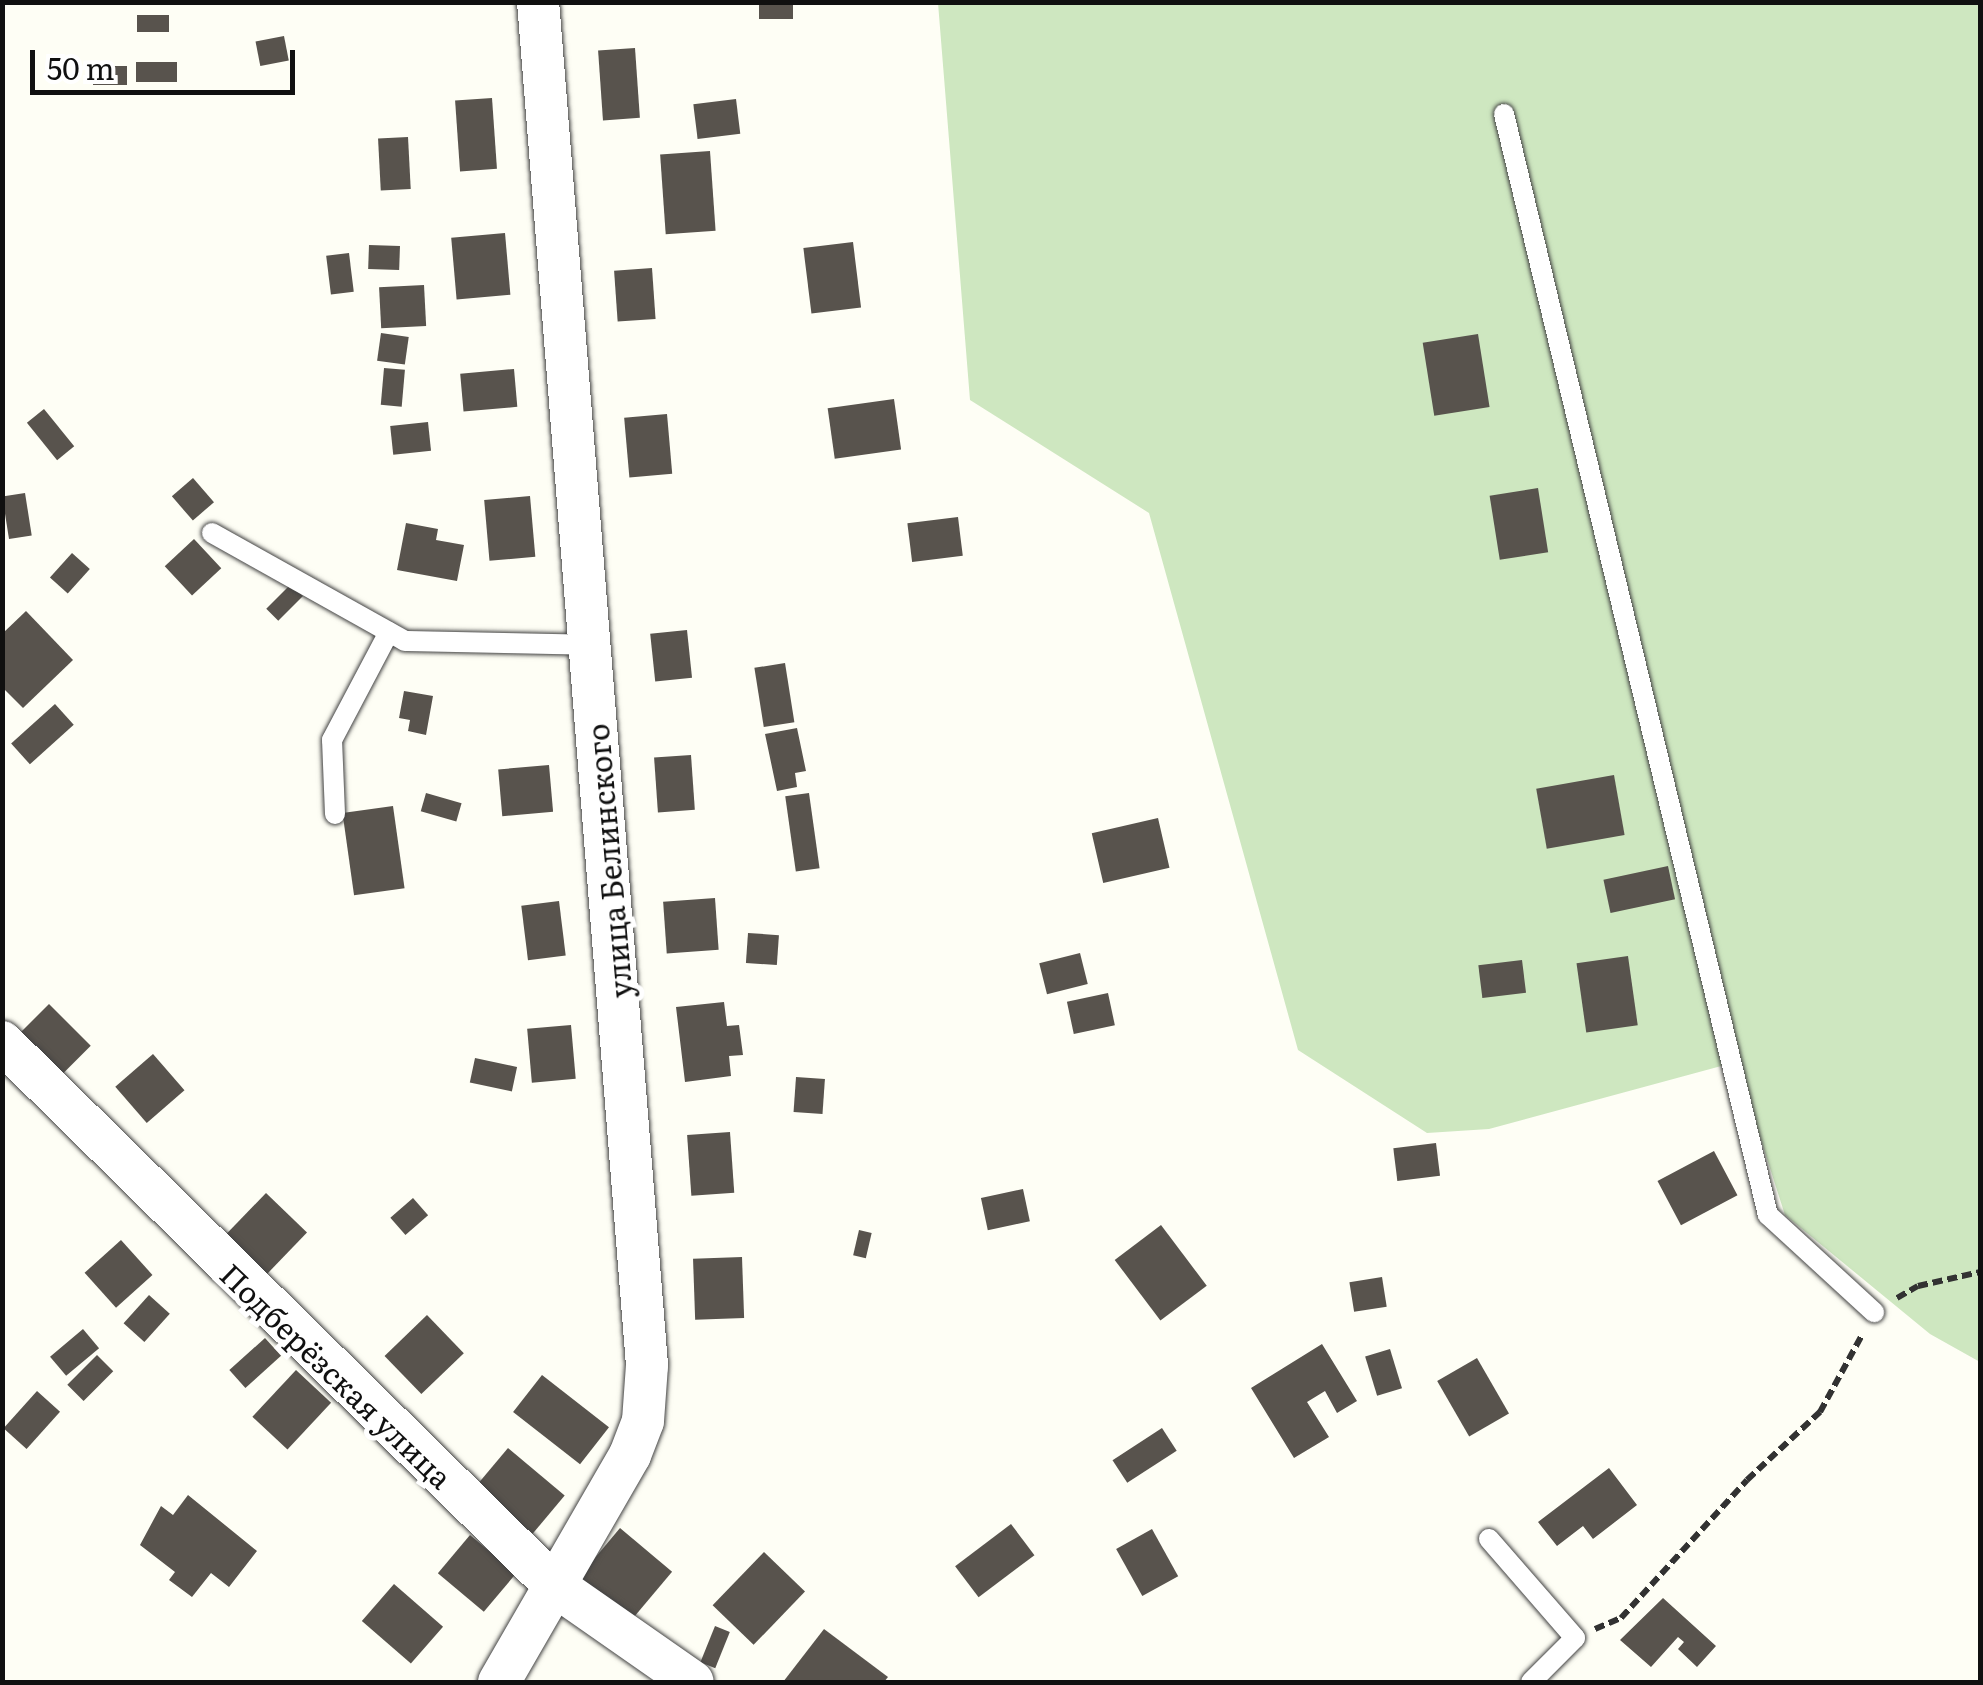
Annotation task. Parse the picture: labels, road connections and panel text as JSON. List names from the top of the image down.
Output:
{
  "streets": {
    "street": ["улица Белинского", "Подберёзская улица"]
  },
  "crossings": [
    ["улица Белинского", "Подберёзская улица"]
  ],
  "scale_bar": "50 m"
}
